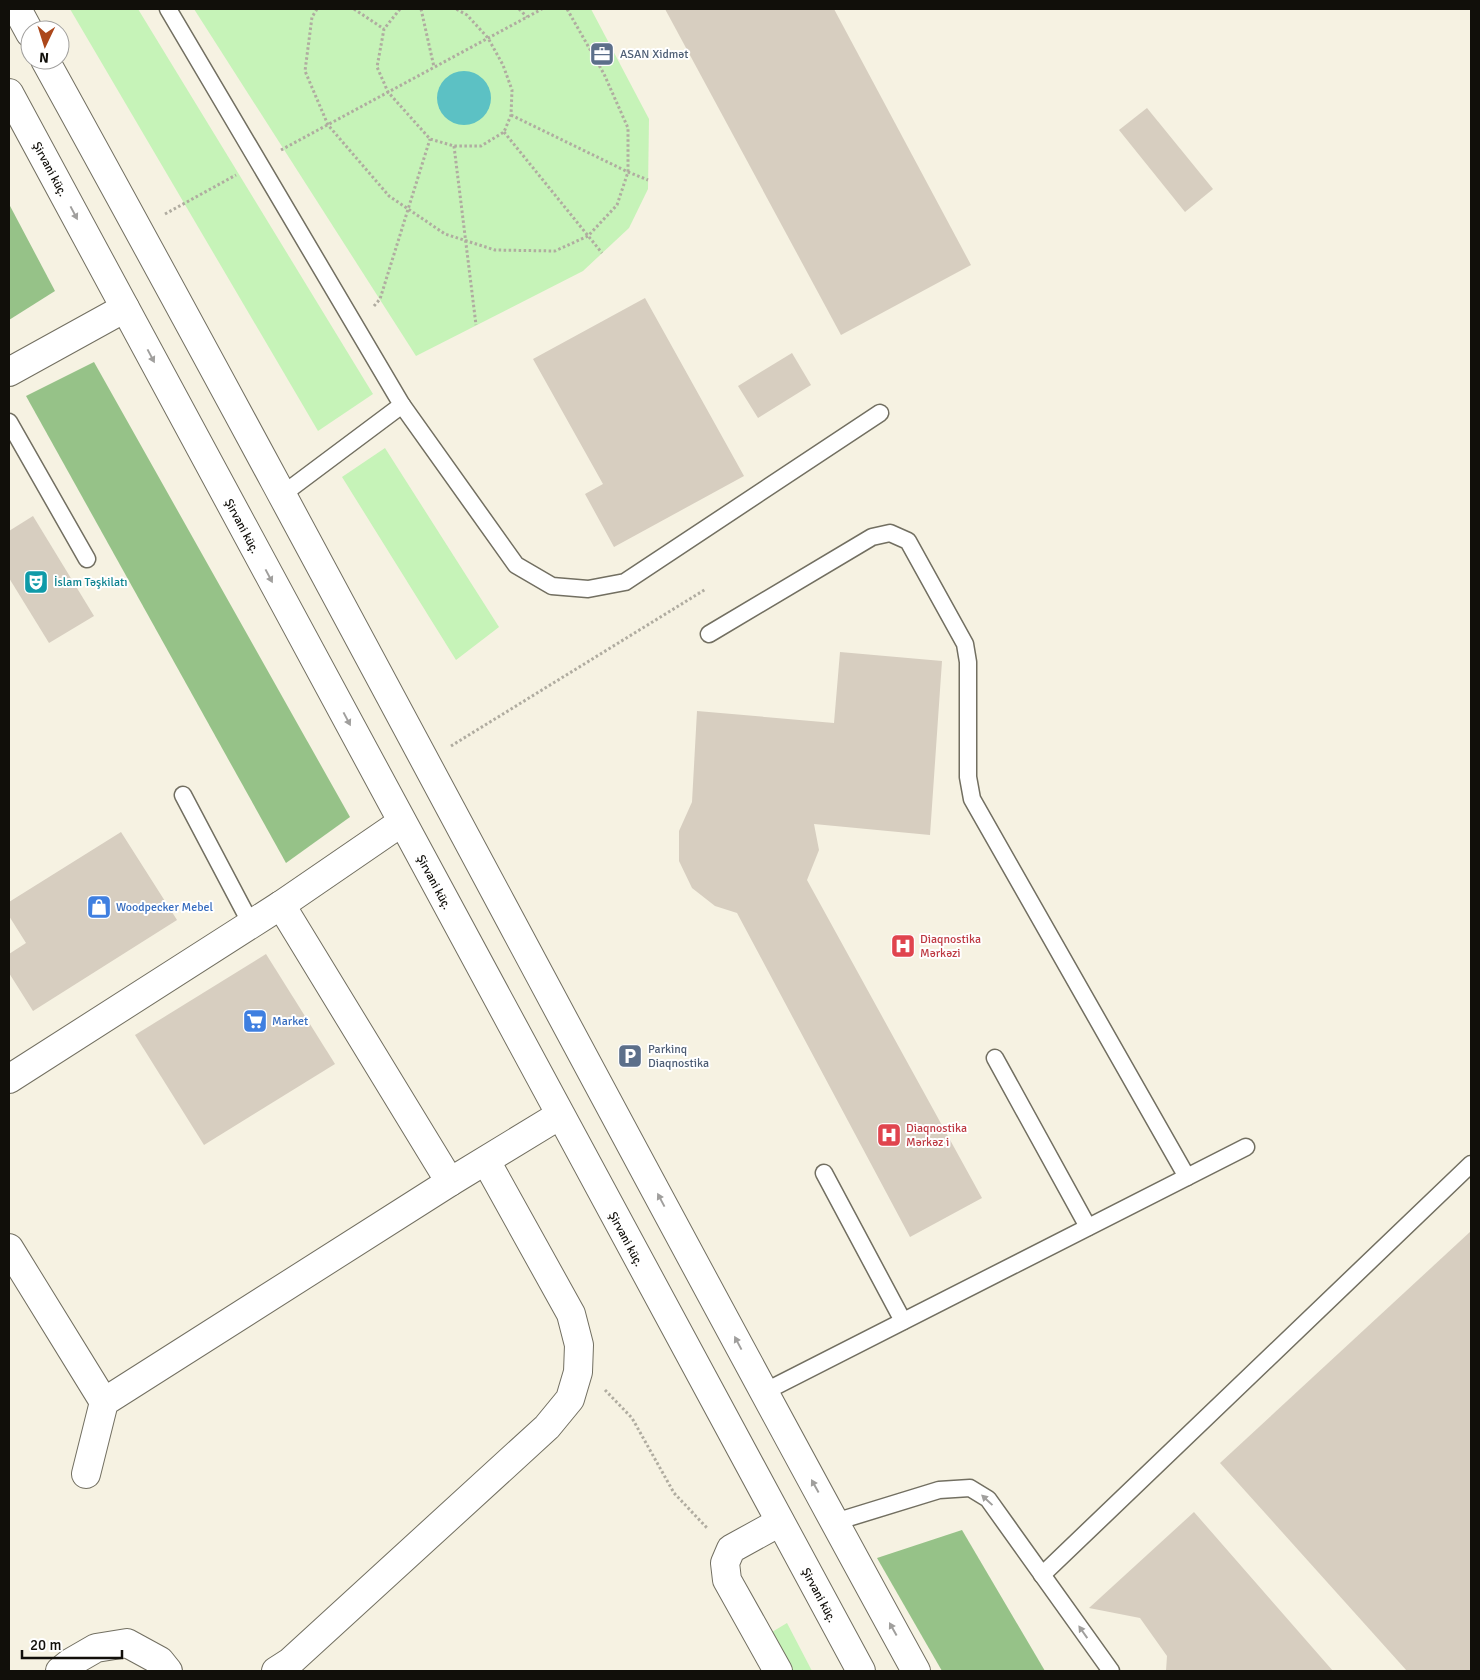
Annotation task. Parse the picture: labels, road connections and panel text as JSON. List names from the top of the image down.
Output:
{
  "streets": {
    "main road": ["Şirvani küç."]
  },
  "places": {
    "office": ["ASAN Xidmət"],
    "theatre": ["İslam Təşkilatı"],
    "shop": ["Woodpecker Mebel"],
    "hospital": ["Diaqnostika Mərkəzi", "Diaqnostika Mərkəz i"],
    "supermarket": ["Market"],
    "parking": ["Parkinq Diaqnostika"]
  },
  "scale_bar": "20 m",
  "north": "bottom"
}
